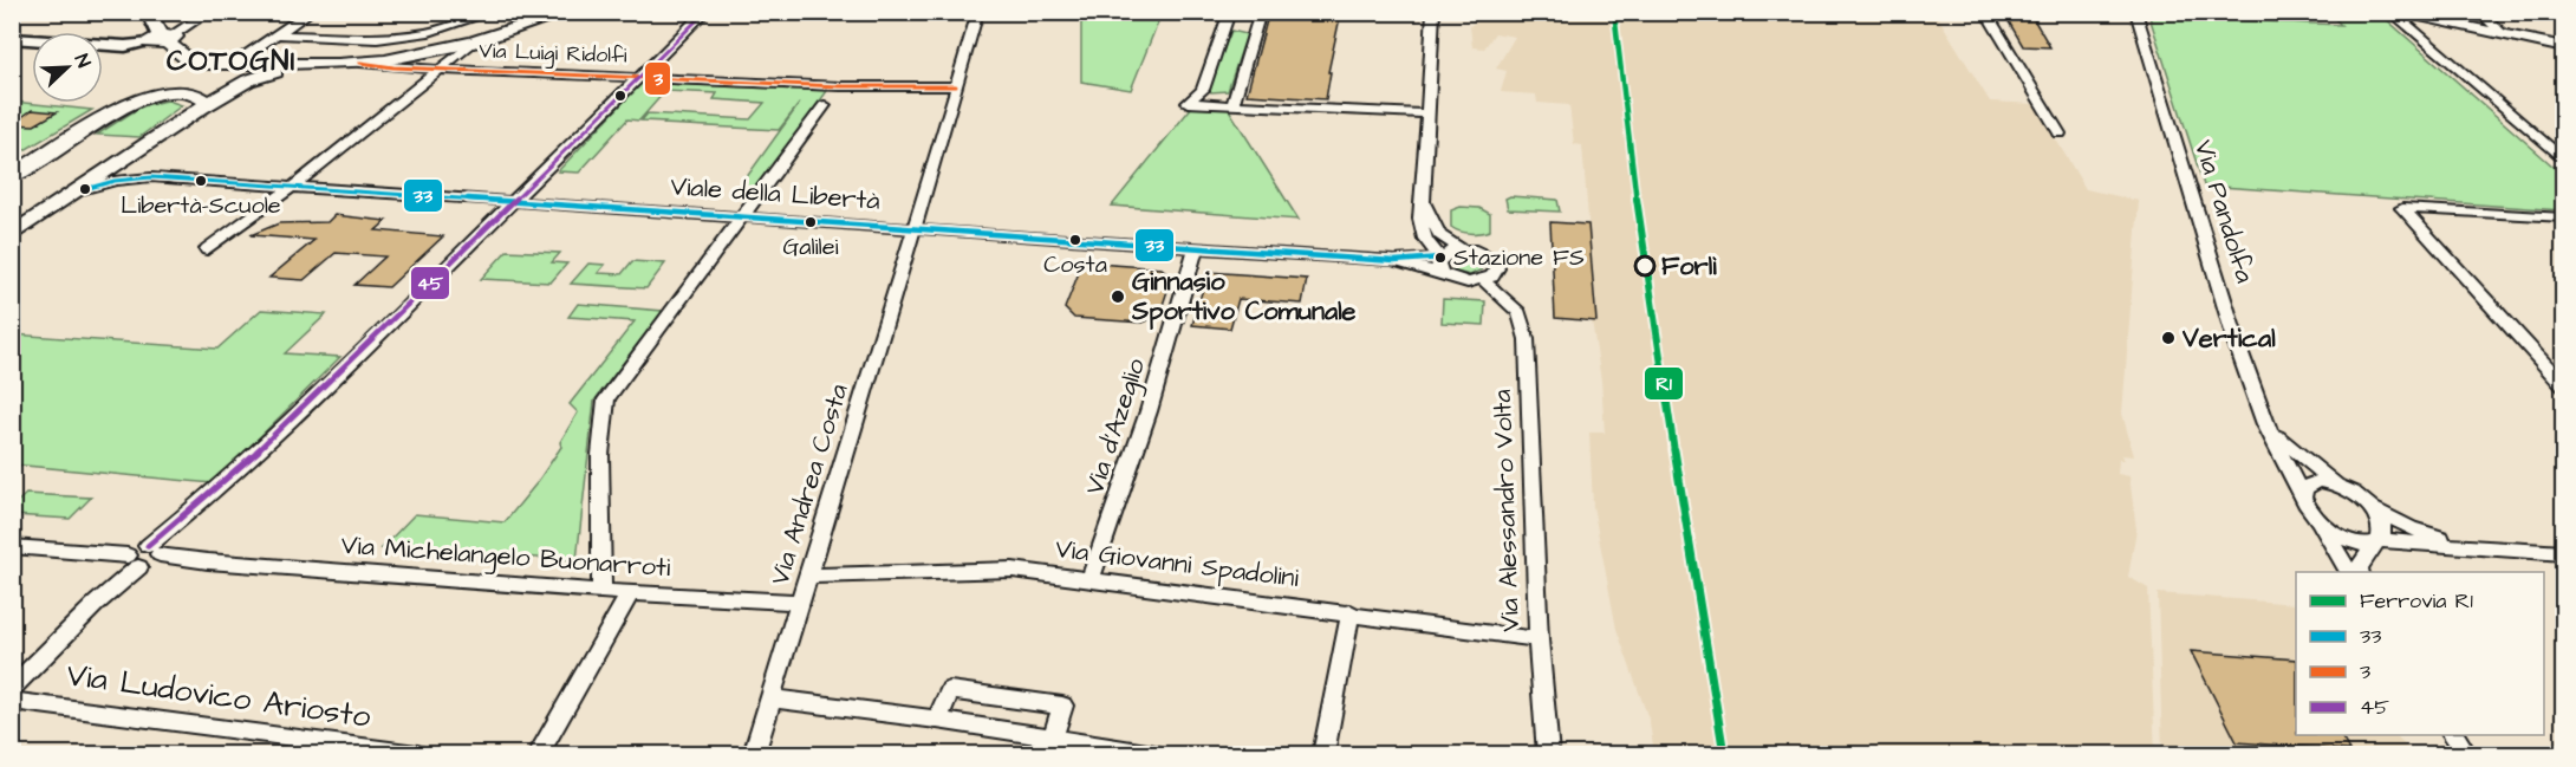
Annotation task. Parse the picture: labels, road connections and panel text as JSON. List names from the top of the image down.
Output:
{
  "streets": {
    "street": [
      "Via Luigi Ridolfi",
      "Viale della Libertà",
      "Via Pandolfa",
      "Via d'Azeglio",
      "Via Andrea Costa",
      "Via Alessandro Volta",
      "Via Michelangelo Buonarroti",
      "Via Giovanni Spadolini",
      "Via Ludovico Ariosto"
    ]
  },
  "crossings": [
    ["Via Luigi Ridolfi", "Via Andrea Costa"],
    ["Viale della Libertà", "Via d'Azeglio"],
    ["Viale della Libertà", "Via Andrea Costa"],
    ["Viale della Libertà", "Via Alessandro Volta"],
    ["Via d'Azeglio", "Via Giovanni Spadolini"],
    ["Via Andrea Costa", "Via Michelangelo Buonarroti"],
    ["Via Andrea Costa", "Via Giovanni Spadolini"],
    ["Via Alessandro Volta", "Via Giovanni Spadolini"]
  ],
  "districts": ["COTOGNI"],
  "places": [
    "Libertà-Scuole",
    "Galilei",
    "Costa",
    "Stazione FS",
    "Forlì",
    "Ginnasio Sportivo Comunale",
    "Vertical"
  ],
  "lines": [
    "rail line R1",
    "transit line 45",
    "transit line 3",
    "transit line 33"
  ],
  "legend": [
    "Ferrovia R1",
    "33",
    "3",
    "45"
  ],
  "north": "top right"
}
